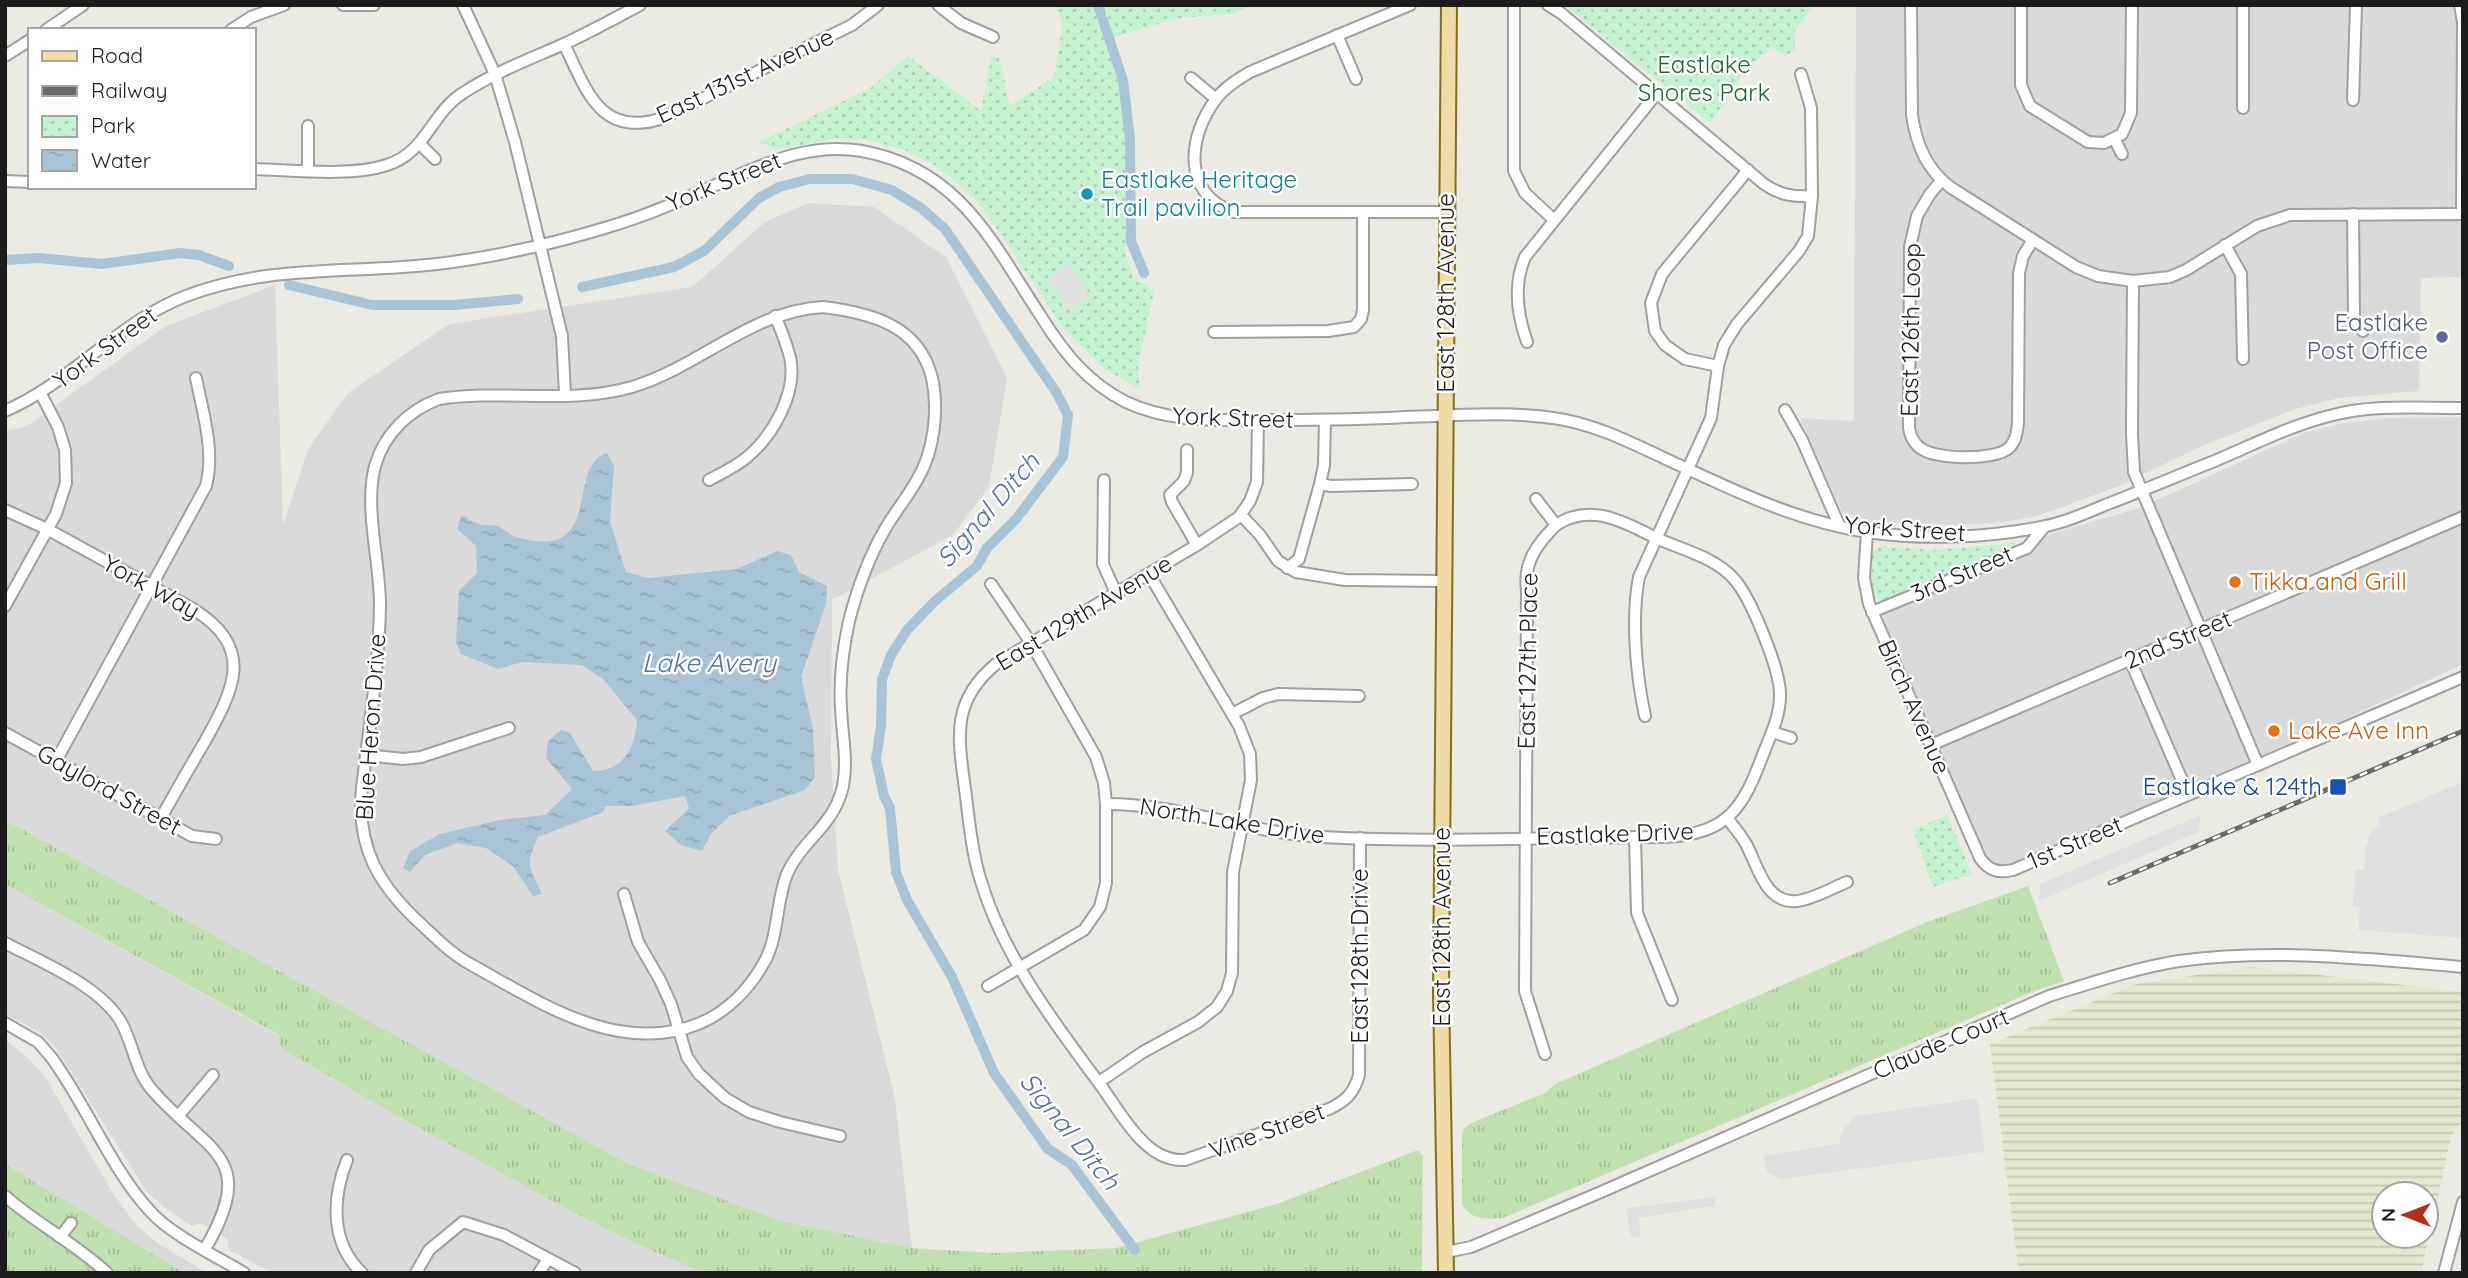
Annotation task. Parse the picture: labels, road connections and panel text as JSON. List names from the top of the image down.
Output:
{
  "streets": {
    "main road": ["East 128th Avenue"],
    "street": [
      "East 131st Avenue",
      "York Street",
      "East 126th Loop",
      "3rd Street",
      "York Way",
      "East 129th Avenue",
      "2nd Street",
      "East 127th Place",
      "Birch Avenue",
      "Blue Heron Drive",
      "Gaylord Street",
      "North Lake Drive",
      "Eastlake Drive",
      "1st Street",
      "East 128th Drive",
      "Claude Court",
      "Vine Street"
    ]
  },
  "crossings": [
    ["York Street", "East 128th Avenue"],
    ["York Street", "3rd Street"],
    ["York Street", "East 129th Avenue"],
    ["York Street", "Birch Avenue"],
    ["East 128th Avenue", "North Lake Drive"],
    ["East 128th Avenue", "Eastlake Drive"],
    ["East 128th Avenue", "Claude Court"],
    ["3rd Street", "Birch Avenue"],
    ["York Way", "Gaylord Street"],
    ["East 129th Avenue", "Vine Street"],
    ["2nd Street", "Birch Avenue"],
    ["East 127th Place", "Eastlake Drive"],
    ["Birch Avenue", "1st Street"],
    ["North Lake Drive", "Eastlake Drive"],
    ["North Lake Drive", "East 128th Drive"],
    ["East 128th Drive", "Vine Street"]
  ],
  "water": ["Signal Ditch", "Lake Avery"],
  "parks": ["Eastlake Shores Park"],
  "places": {
    "other": [
      "Eastlake Heritage Trail pavilion",
      "Eastlake Post Office",
      "Tikka and Grill",
      "Lake Ave Inn"
    ],
    "transit": ["Eastlake & 124th"]
  },
  "legend": [
    "Road",
    "Railway",
    "Park",
    "Water"
  ],
  "north": "left"
}
